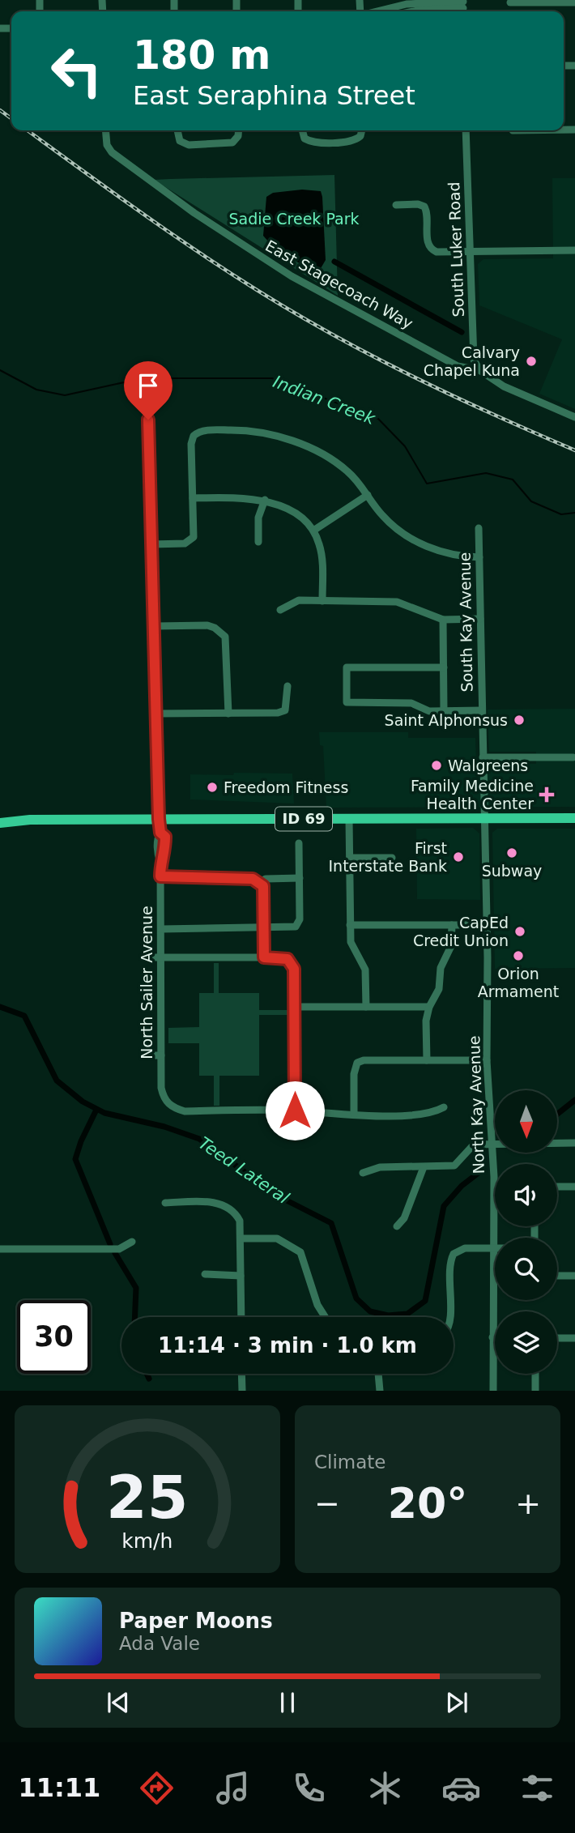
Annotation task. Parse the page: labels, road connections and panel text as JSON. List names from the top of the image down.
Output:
{
  "streets": {
    "main road": ["ID 69"],
    "street": [
      "South Luker Road",
      "East Stagecoach Way",
      "South Kay Avenue",
      "North Sailer Avenue",
      "North Kay Avenue"
    ]
  },
  "crossings": [
    ["South Luker Road", "East Stagecoach Way"],
    ["South Kay Avenue", "ID 69"],
    ["South Kay Avenue", "North Kay Avenue"],
    ["ID 69", "North Sailer Avenue"],
    ["ID 69", "North Kay Avenue"]
  ],
  "water": ["Indian Creek", "Teed Lateral"],
  "parks": ["Sadie Creek Park"],
  "places": {
    "other": [
      "Calvary Chapel Kuna",
      "Saint Alphonsus",
      "Walgreens",
      "Freedom Fitness",
      "Subway",
      "First Interstate Bank",
      "CapEd Credit Union",
      "Orion Armament"
    ],
    "health": ["Family Medicine Health Center"]
  },
  "north": "bottom",
  "page": {
    "turn": ["180 m", "East Seraphina Street"],
    "limit": "30",
    "trip": "11:14 · 3 min · 1.0 km",
    "tile": "Climate",
    "heat": ["−", "20°", "+"],
    "song": ["Paper Moons", "Ada Vale"],
    "tabs": "11:11",
    "gauge": ["25", "km/h"]
  }
}
